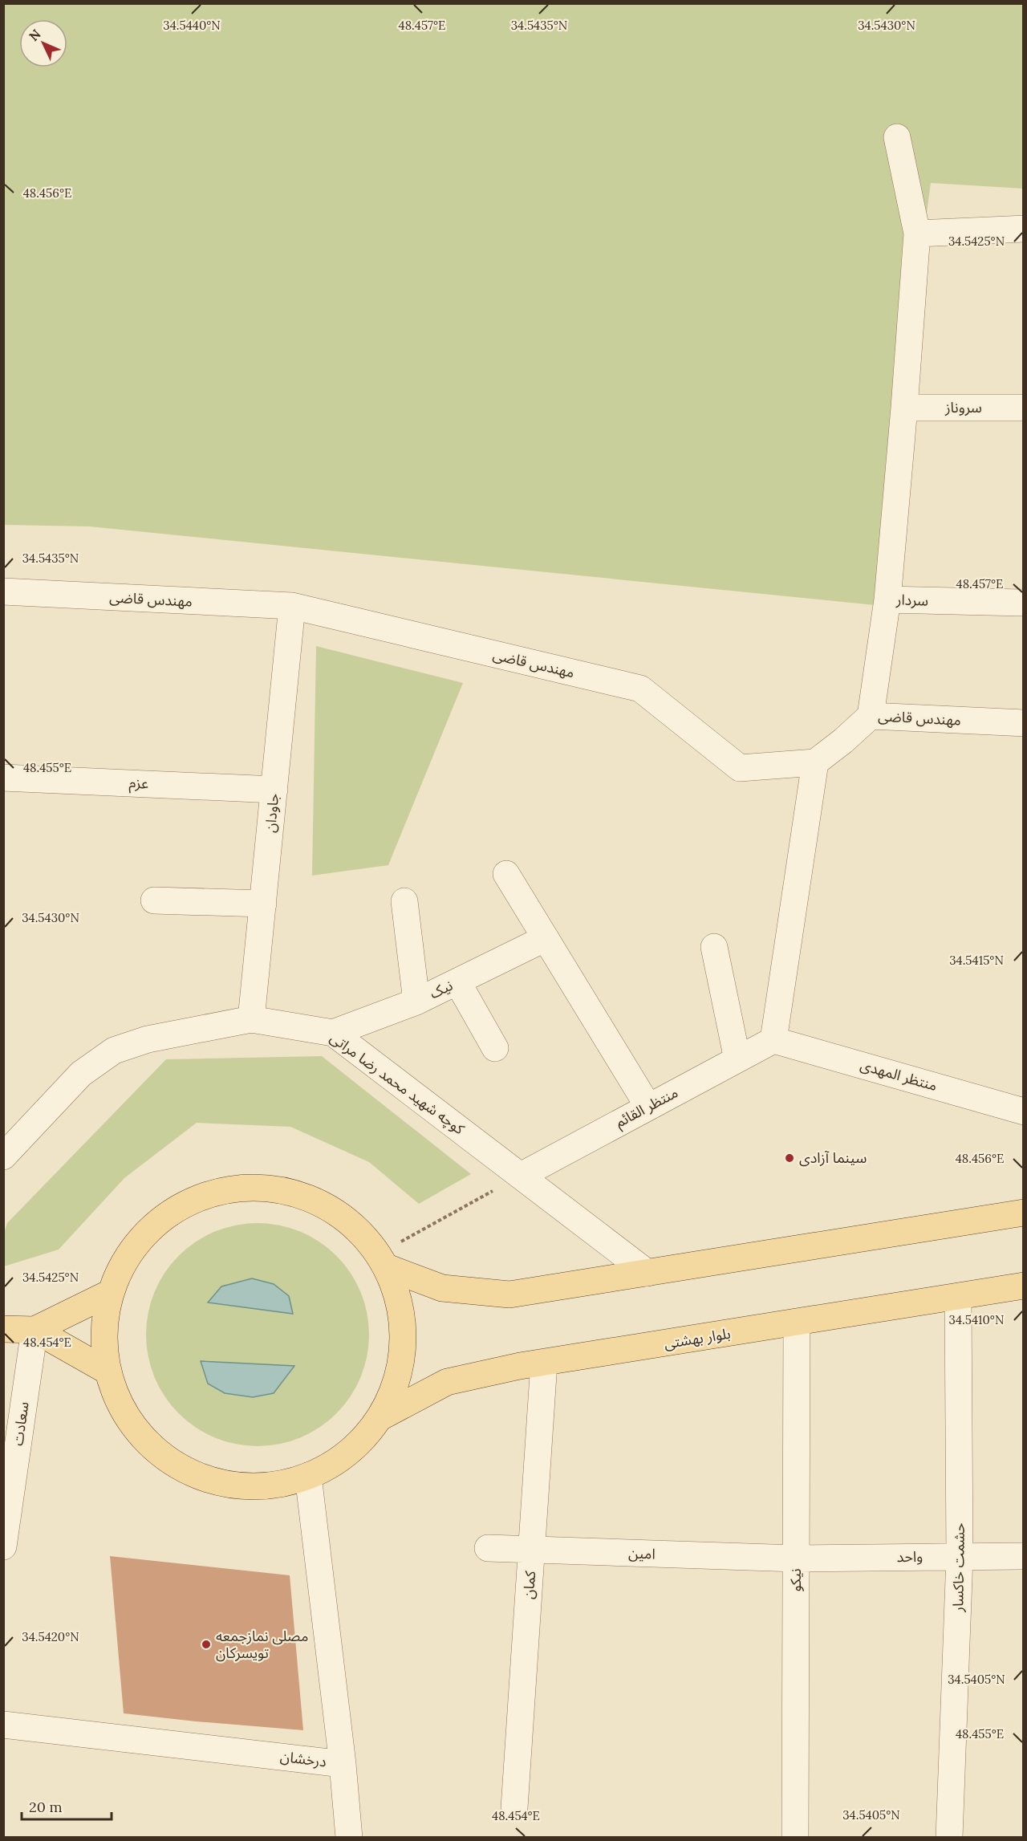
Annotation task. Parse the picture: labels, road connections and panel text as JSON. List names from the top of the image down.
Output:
{
  "streets": {
    "main road": ["بلوار بهشتی"],
    "street": [
      "سروناز",
      "مهندس قاضی",
      "سردار",
      "عزم",
      "جاودان",
      "نیک",
      "منتظر المهدی",
      "کوچه شهید محمد رضا مراتی",
      "منتظر القائم",
      "سعادت",
      "امین",
      "واحد",
      "حشمت خاکسار",
      "نیکو",
      "کمان",
      "درخشان"
    ]
  },
  "crossings": [
    ["مهندس قاضی", "جاودان"],
    ["عزم", "جاودان"],
    ["جاودان", "کوچه شهید محمد رضا مراتی"],
    ["نیک", "کوچه شهید محمد رضا مراتی"],
    ["منتظر المهدی", "منتظر القائم"],
    ["کوچه شهید محمد رضا مراتی", "منتظر القائم"],
    ["بلوار بهشتی", "حشمت خاکسار"],
    ["بلوار بهشتی", "نیکو"],
    ["بلوار بهشتی", "کمان"],
    ["امین", "واحد"],
    ["امین", "نیکو"],
    ["امین", "کمان"],
    ["واحد", "حشمت خاکسار"],
    ["واحد", "نیکو"]
  ],
  "places": ["سینما آزادی", "مصلی نمازجمعه تویسرکان"],
  "scale_bar": "20 m",
  "north": "top left",
  "coordinates": [
    "48.457°E",
    "34.5440°N",
    "34.5435°N",
    "34.5430°N",
    "48.456°E",
    "34.5425°N",
    "48.455°E",
    "34.5415°N",
    "34.5410°N",
    "48.454°E",
    "34.5420°N",
    "34.5405°N"
  ]
}
